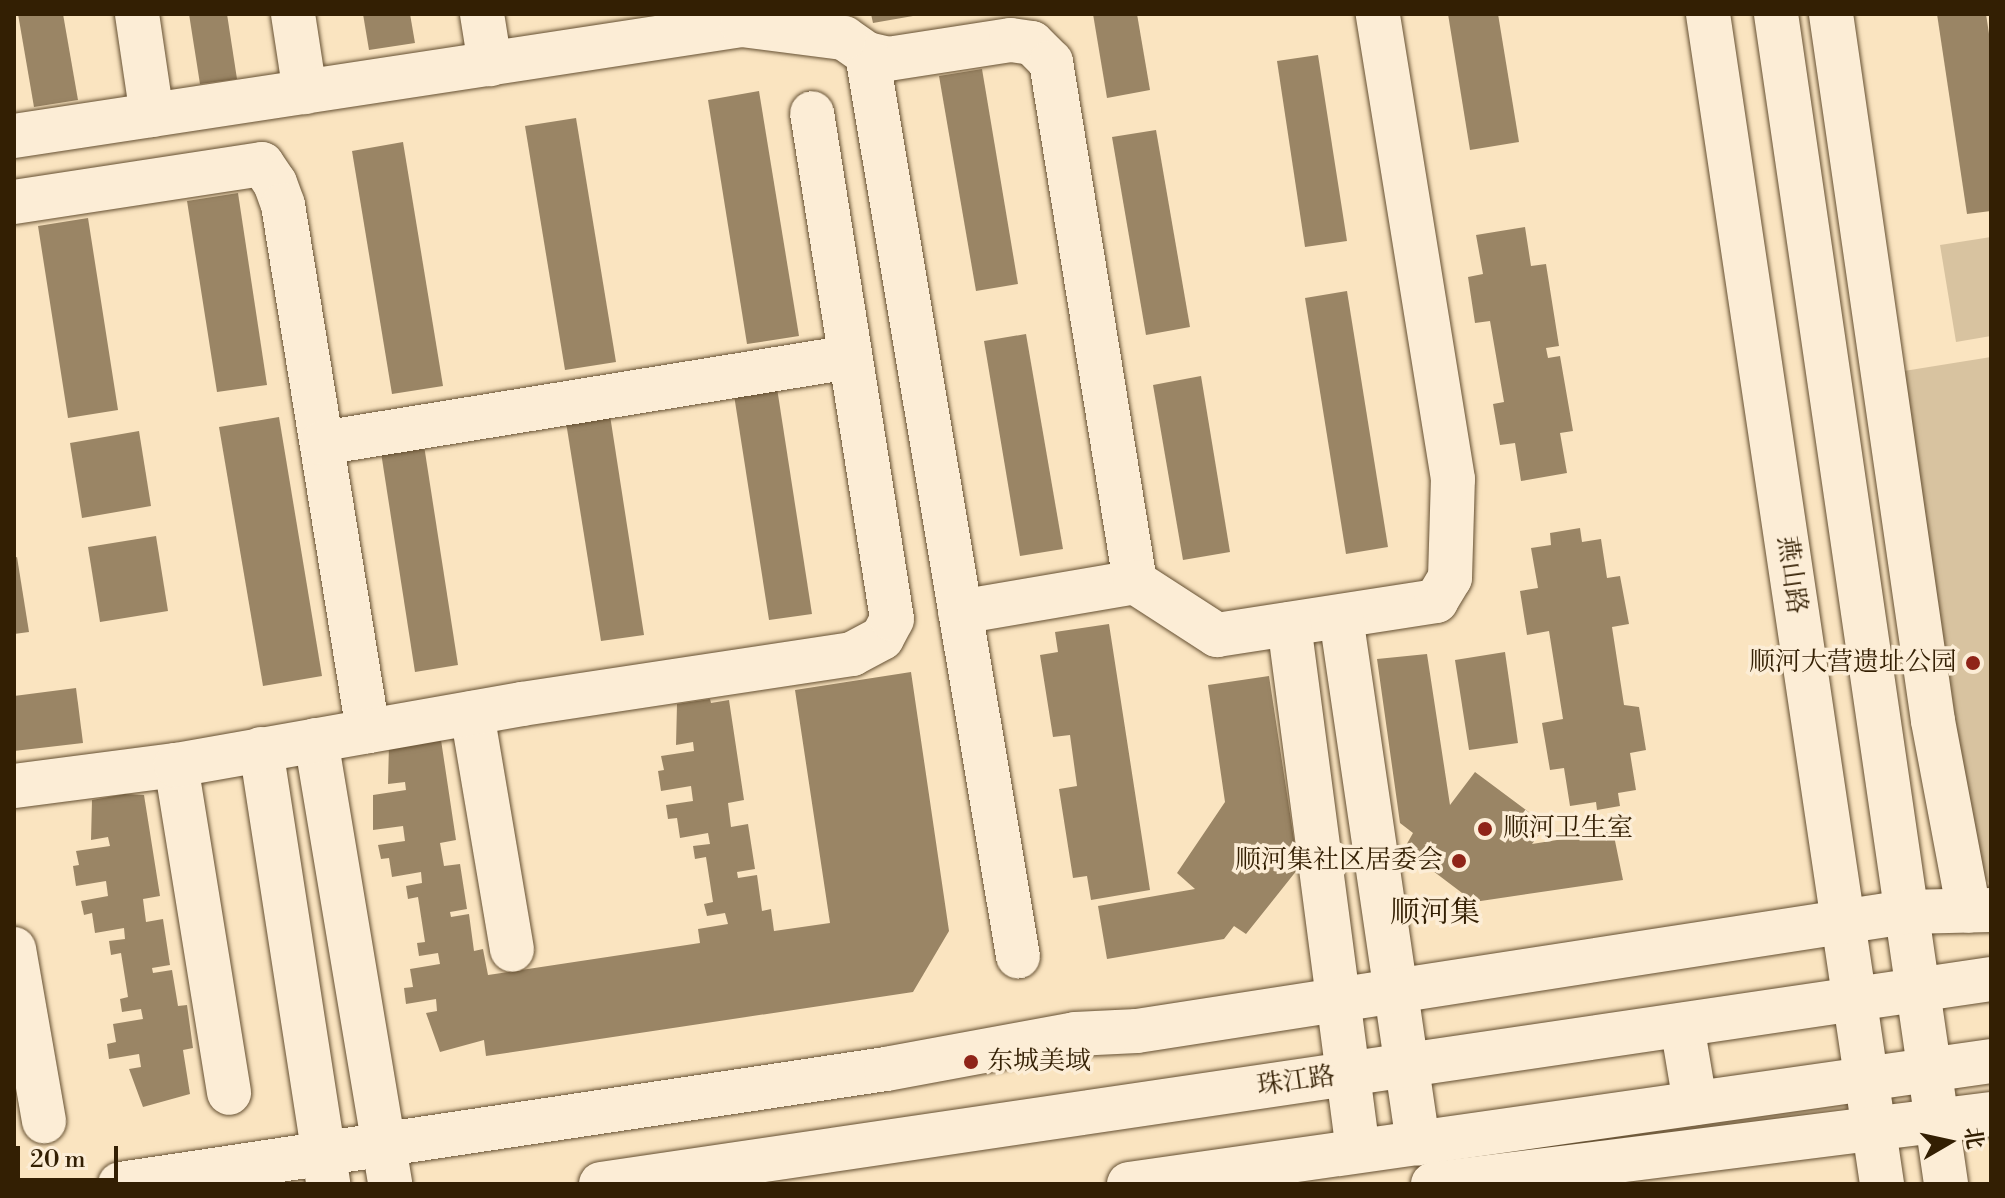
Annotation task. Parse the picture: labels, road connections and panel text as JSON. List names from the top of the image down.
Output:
{
  "streets": {
    "street": ["燕山路", "珠江路"]
  },
  "crossings": [
    ["燕山路", "珠江路"]
  ],
  "districts": ["顺河集"],
  "places": [
    "顺河大营遗址公园",
    "顺河卫生室",
    "顺河集社区居委会",
    "东城美域"
  ],
  "scale_bar": "20 m",
  "north": "right"
}
